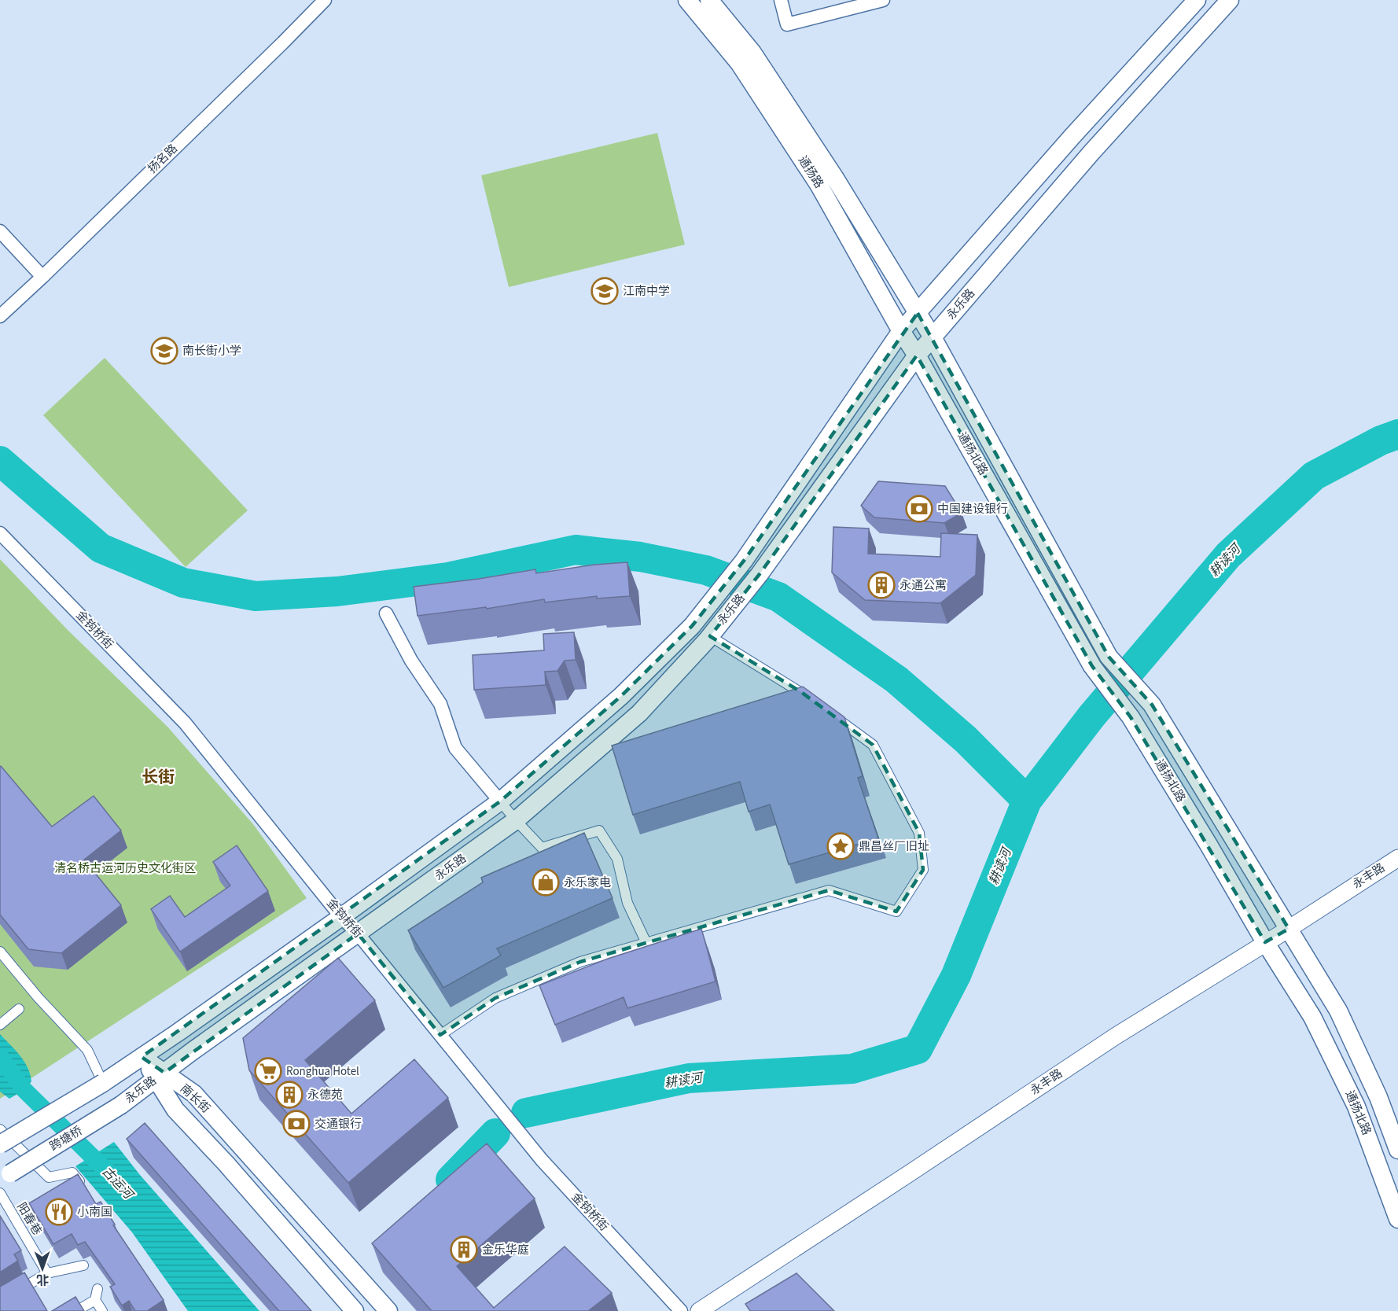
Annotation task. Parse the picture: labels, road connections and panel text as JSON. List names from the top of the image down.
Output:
{
  "streets": {
    "main road": [
      "通扬路",
      "永乐路",
      "通扬北路",
      "南长街",
      "跨塘桥"
    ],
    "street": [
      "扬名路",
      "金钩桥街",
      "永丰路",
      "阳春巷"
    ]
  },
  "crossings": [
    ["通扬路", "永乐路"],
    ["通扬路", "通扬北路"],
    ["永乐路", "通扬北路"],
    ["永乐路", "金钩桥街"],
    ["永乐路", "南长街"],
    ["永乐路", "跨塘桥"],
    ["通扬北路", "永丰路"]
  ],
  "districts": ["长街"],
  "water": ["耕读河", "古运河"],
  "parks": ["清名桥古运河历史文化街区"],
  "places": {
    "school or university": ["江南中学", "南长街小学"],
    "bank": ["中国建设银行", "交通银行"],
    "building": ["永通公寓", "永德苑", "金乐华庭"],
    "place": ["鼎昌丝厂旧址"],
    "shop": ["永乐家电"],
    "supermarket": ["Ronghua Hotel"],
    "restaurant": ["小南国"]
  },
  "north": "bottom"
}
